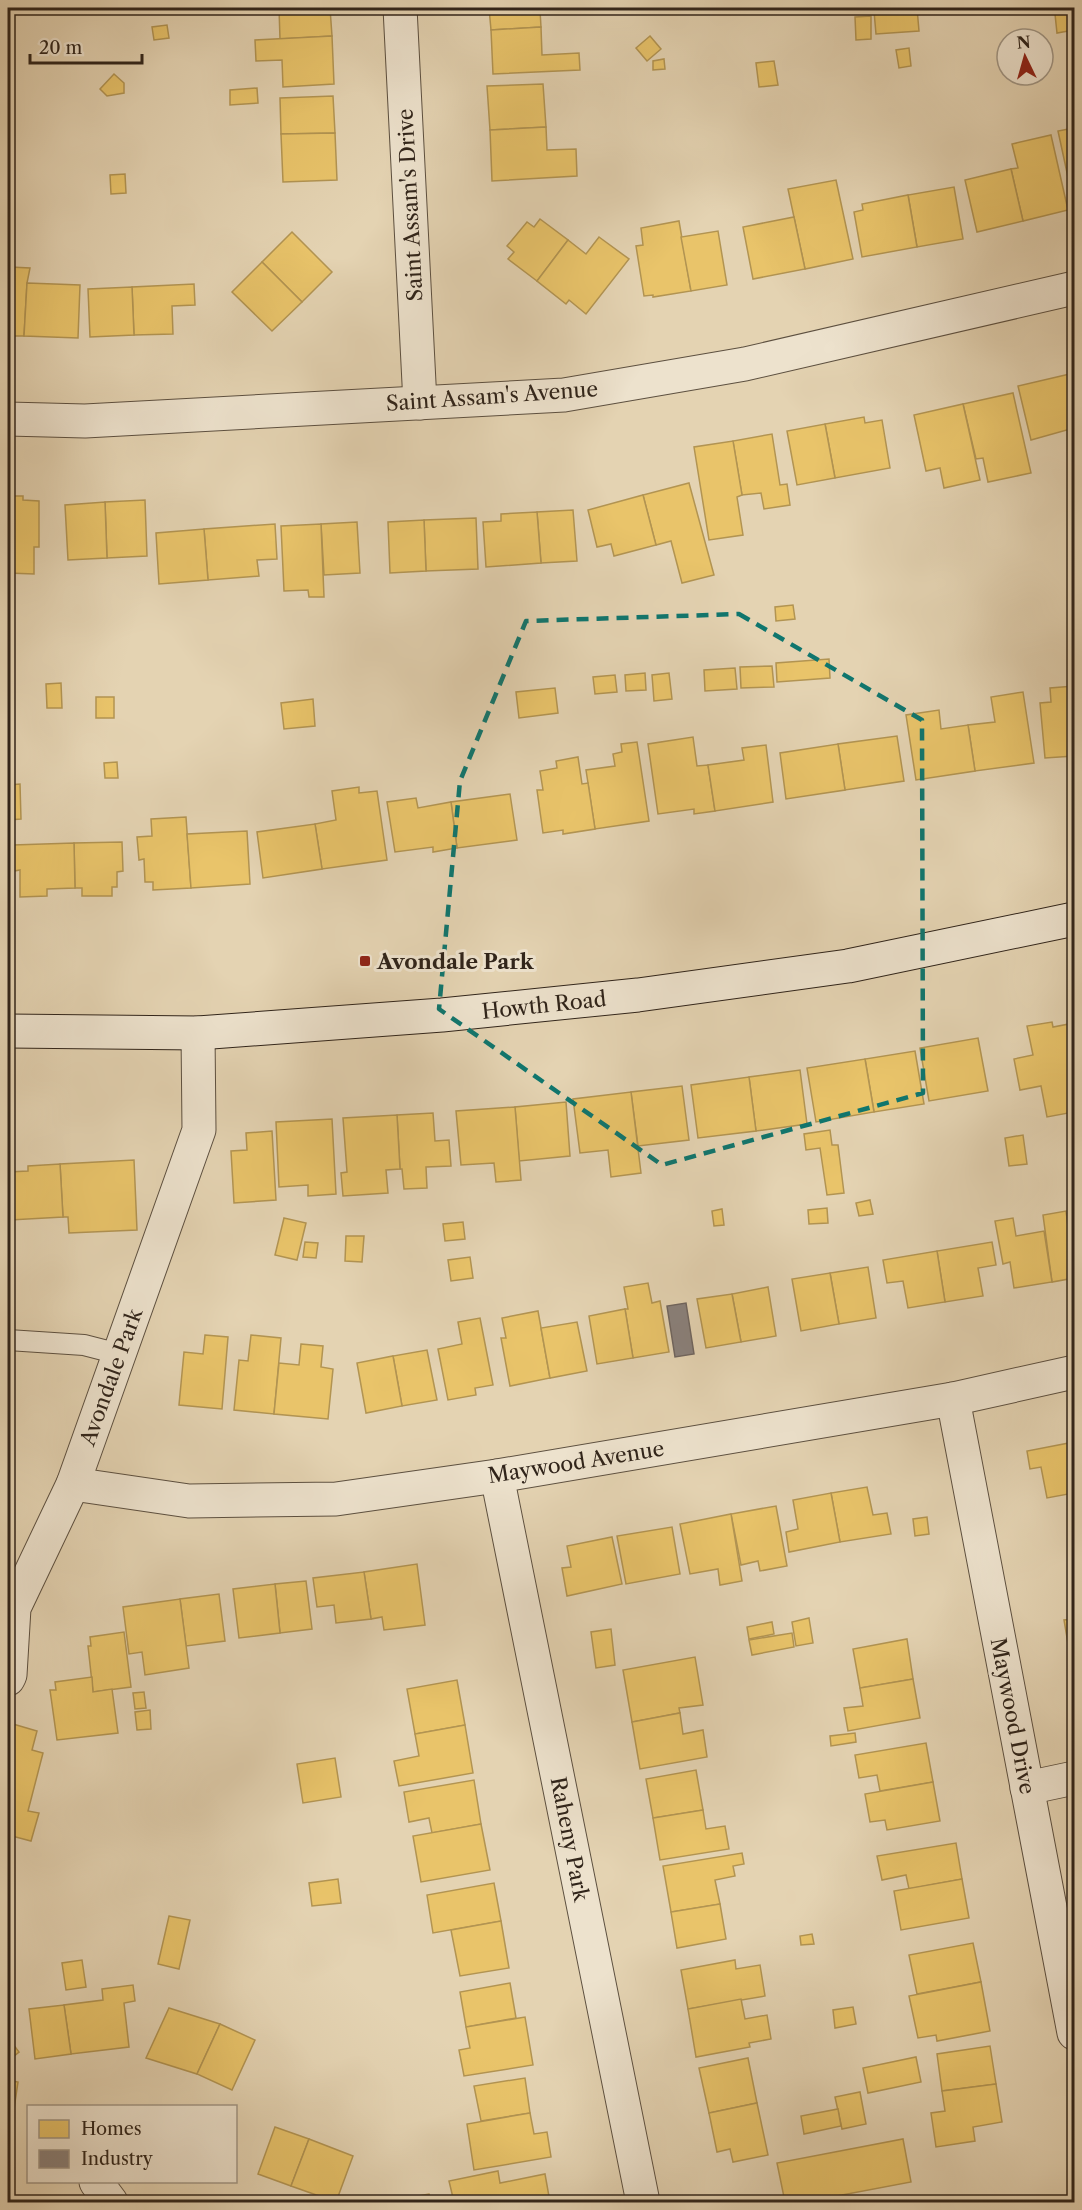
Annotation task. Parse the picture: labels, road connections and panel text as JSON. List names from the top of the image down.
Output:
{
  "streets": {
    "street": [
      "Saint Assam's Drive",
      "Saint Assam's Avenue",
      "Howth Road",
      "Avondale Park",
      "Maywood Avenue",
      "Maywood Drive",
      "Raheny Park"
    ]
  },
  "crossings": [
    ["Saint Assam's Drive", "Saint Assam's Avenue"],
    ["Howth Road", "Avondale Park"],
    ["Avondale Park", "Maywood Avenue"],
    ["Maywood Avenue", "Maywood Drive"],
    ["Maywood Avenue", "Raheny Park"]
  ],
  "places": {
    "transit": ["Avondale Park"]
  },
  "legend": ["Homes", "Industry"],
  "scale_bar": "20 m",
  "north": "top"
}
